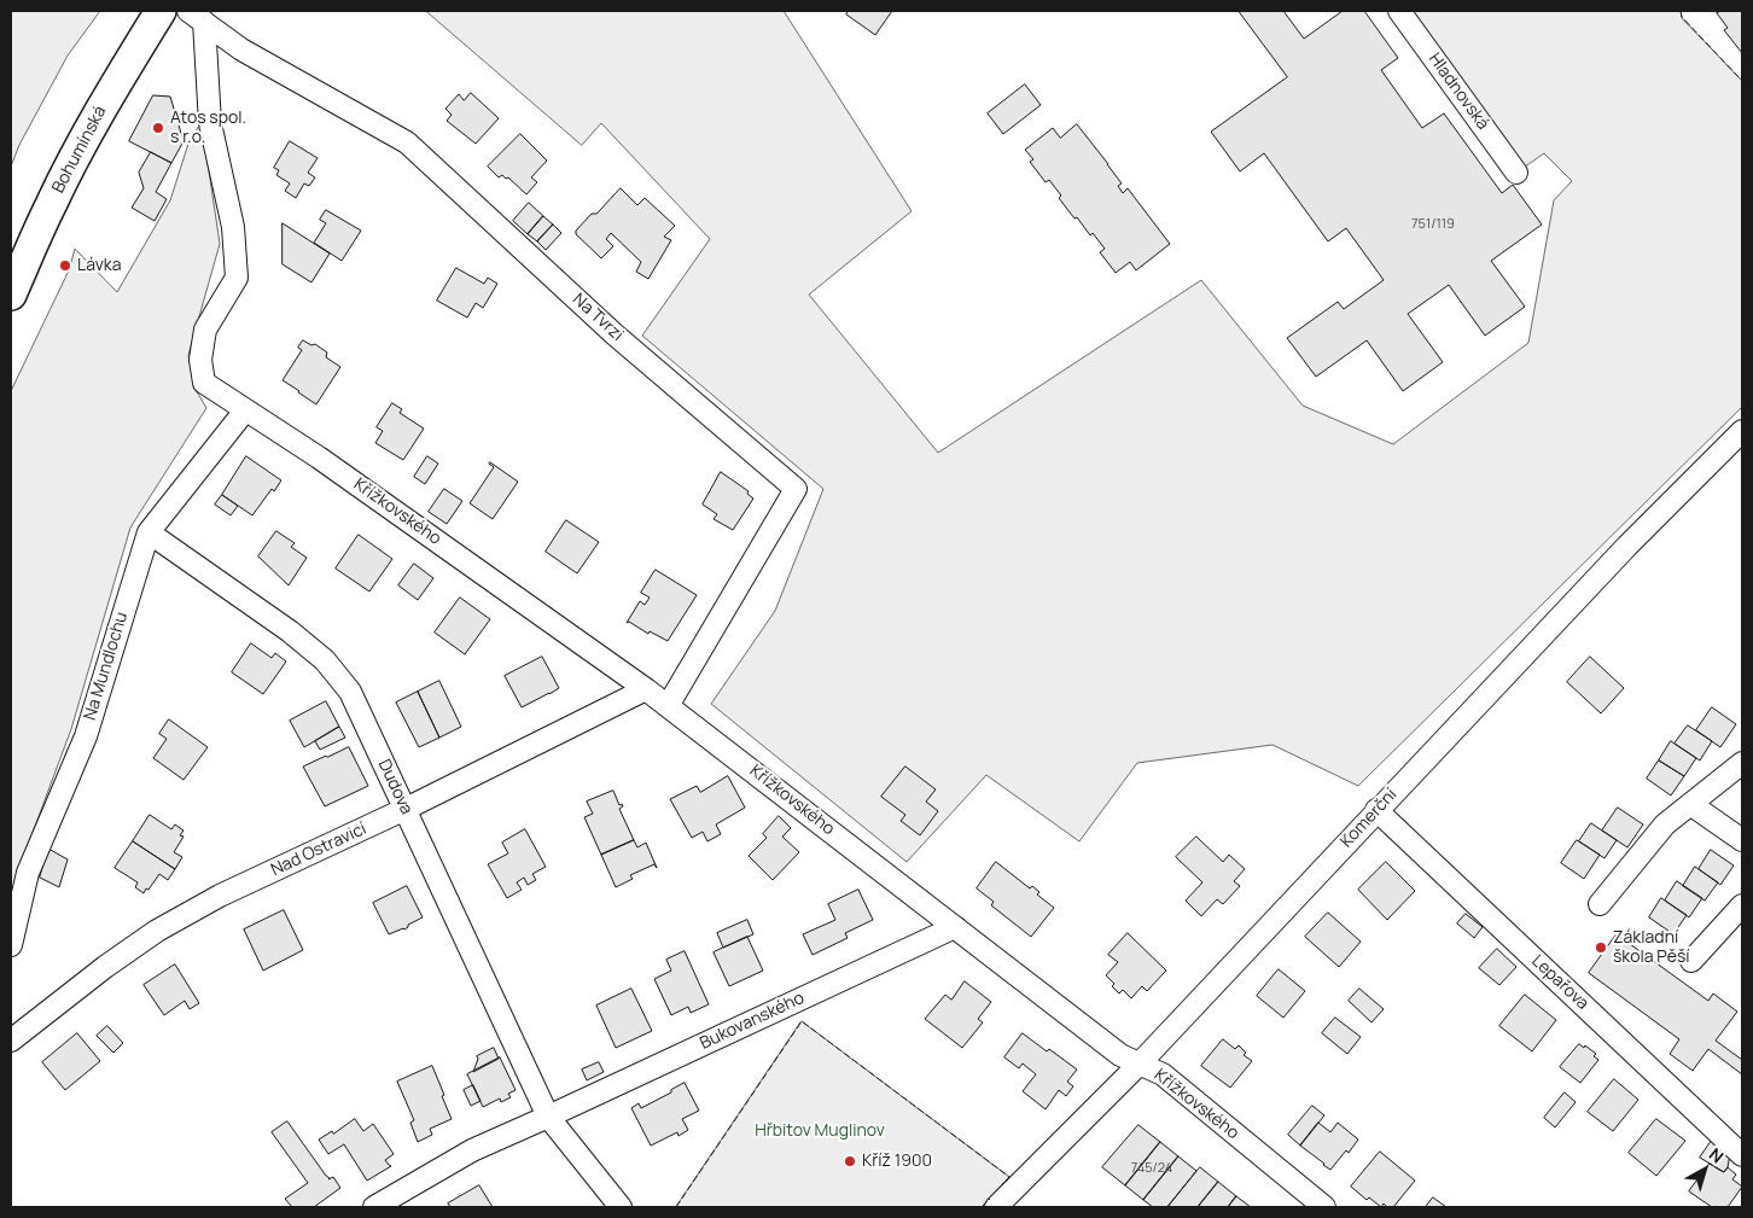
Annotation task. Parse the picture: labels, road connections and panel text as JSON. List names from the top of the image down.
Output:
{
  "streets": {
    "main road": ["Bohumínská"],
    "street": [
      "Hladnovská",
      "Na Tvrzi",
      "Křížkovského",
      "Na Mundlochu",
      "Dudova",
      "Komerční",
      "Nad Ostravicí",
      "Lepařova",
      "Bukovanského"
    ]
  },
  "crossings": [
    ["Na Tvrzi", "Křížkovského"],
    ["Křížkovského", "Na Mundlochu"],
    ["Křížkovského", "Komerční"],
    ["Křížkovského", "Nad Ostravicí"],
    ["Křížkovského", "Bukovanského"],
    ["Na Mundlochu", "Dudova"],
    ["Dudova", "Nad Ostravicí"],
    ["Dudova", "Bukovanského"],
    ["Komerční", "Lepařova"]
  ],
  "parks": ["Hřbitov Muglinov"],
  "places": [
    "Atos spol. s r.o.",
    "Lávka",
    "Základní škola Pěší",
    "Kříž 1900"
  ],
  "house_numbers": ["751/119", "745/24"],
  "north": "top right"
}
